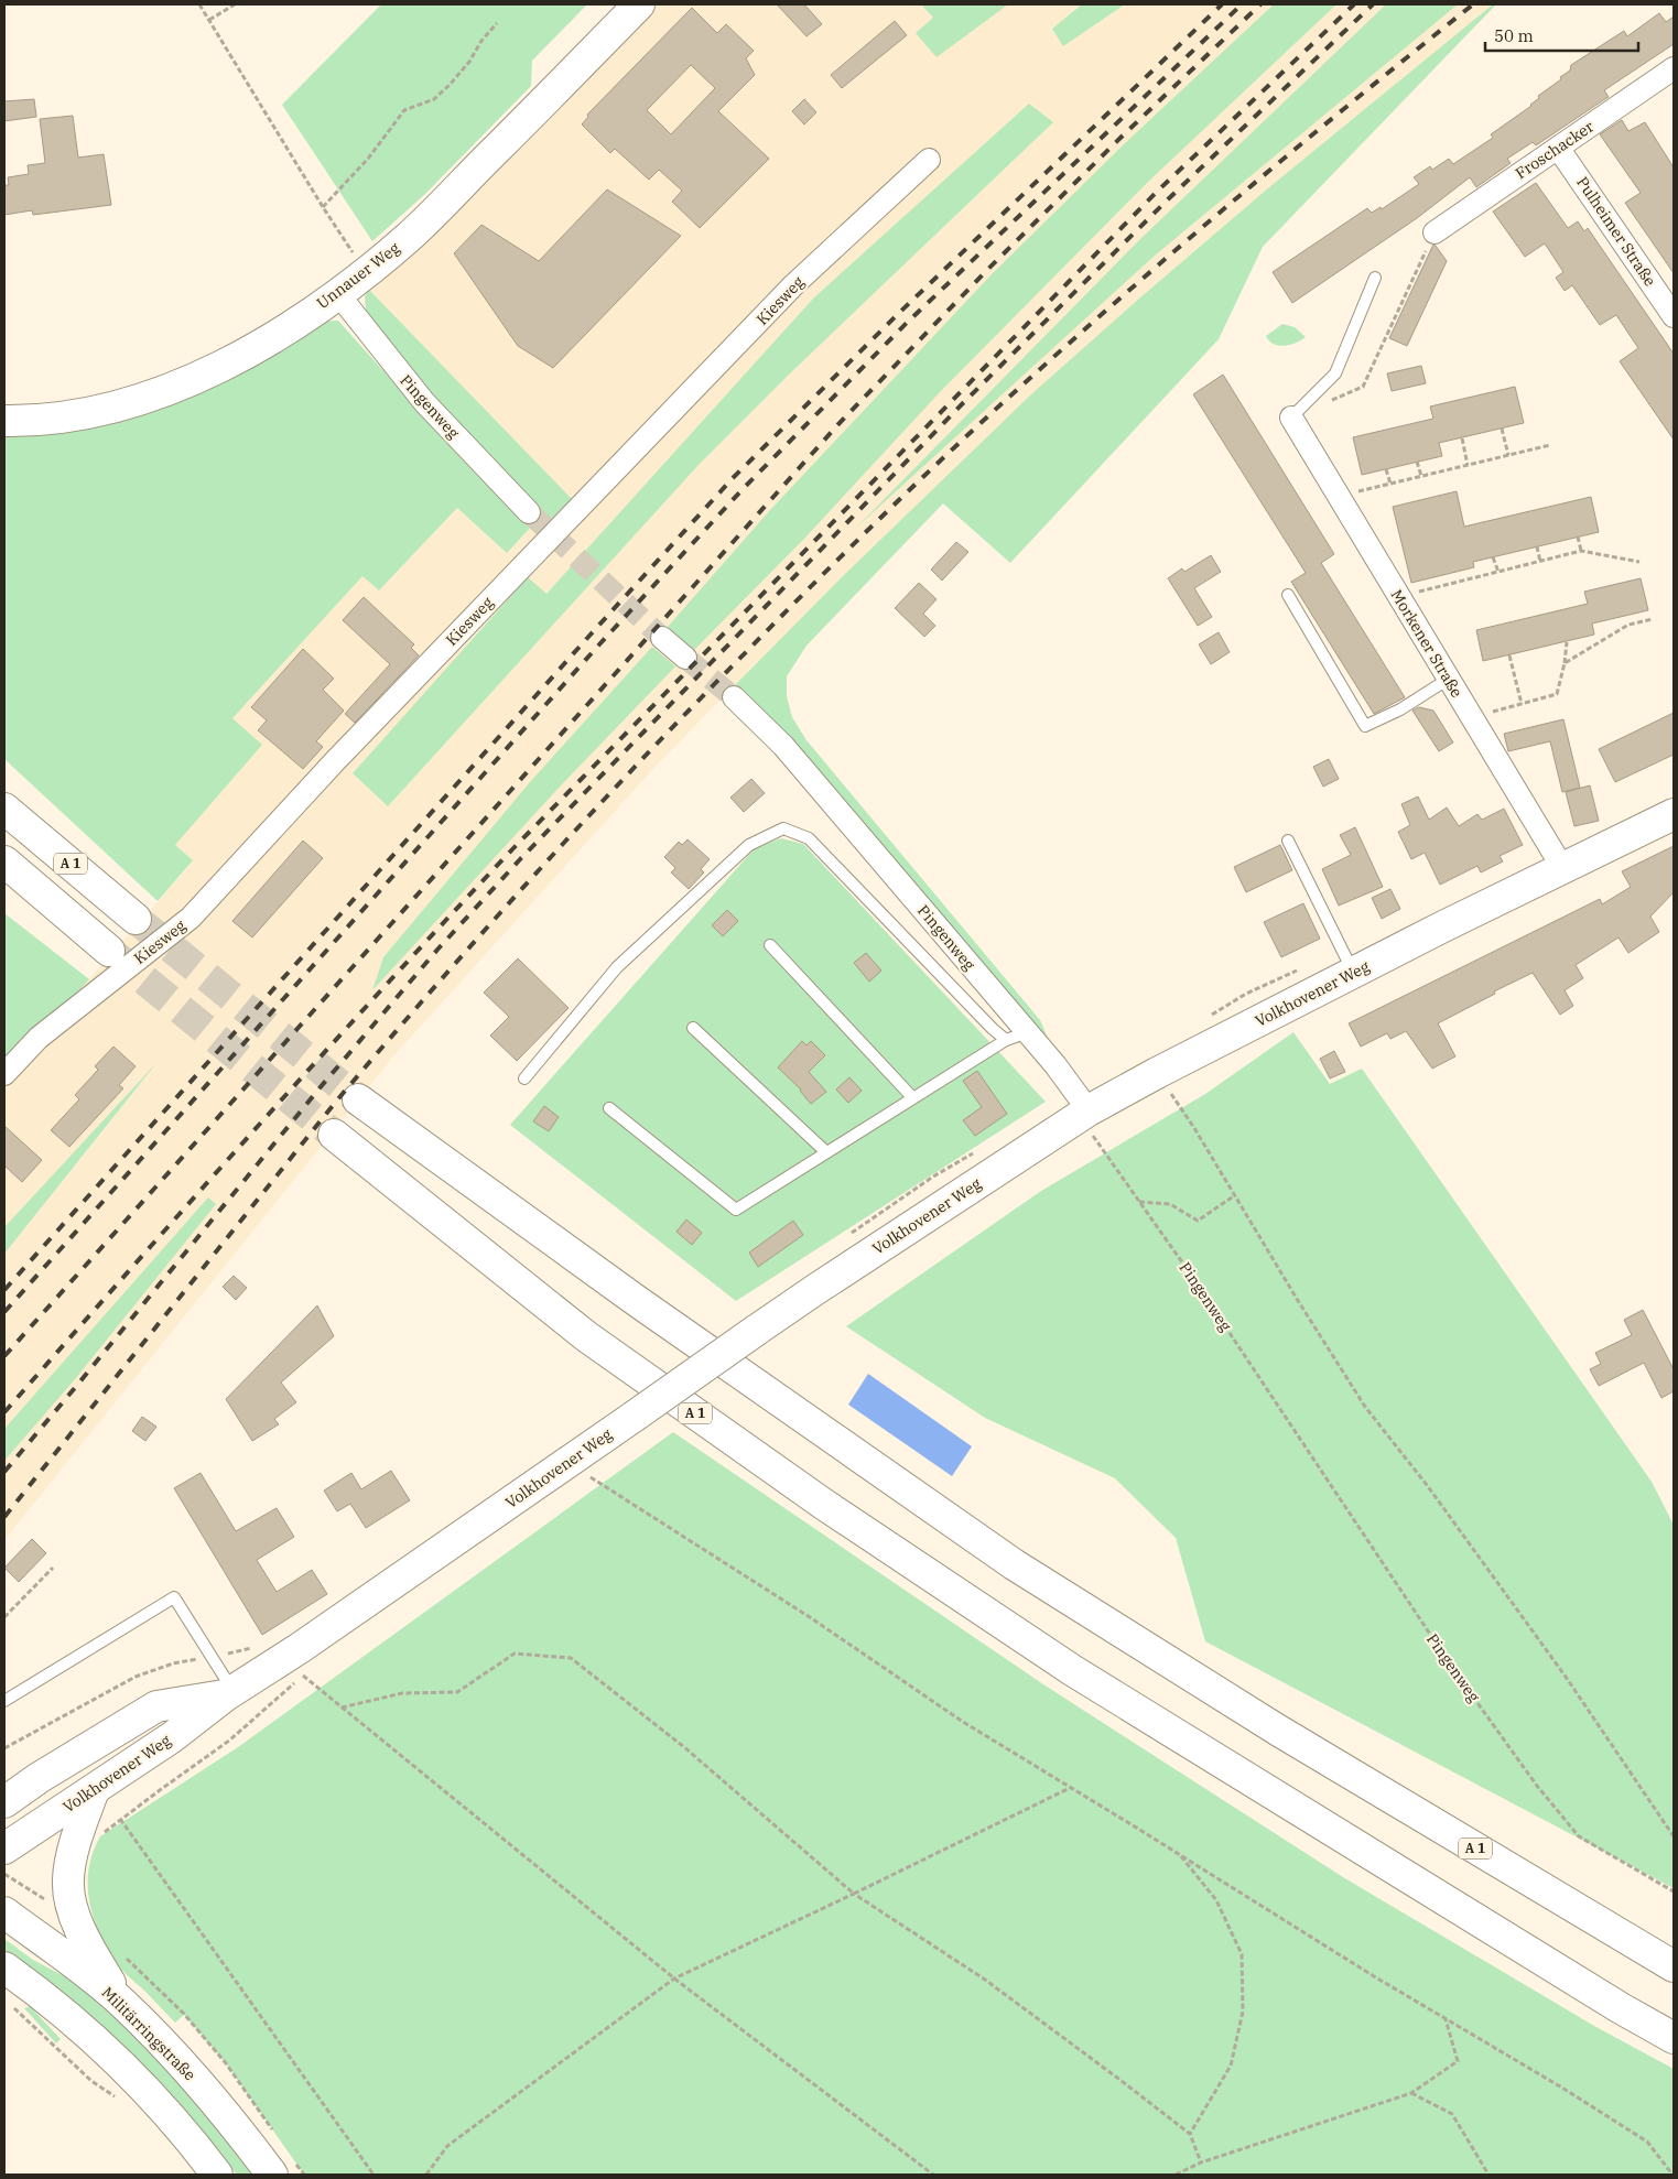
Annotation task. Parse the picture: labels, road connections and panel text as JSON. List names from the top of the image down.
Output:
{
  "streets": {
    "main road": [
      "Unnauer Weg",
      "A 1",
      "Volkhovener Weg",
      "Militärringstraße"
    ],
    "street": [
      "Froschacker",
      "Pulheimer Straße",
      "Kiesweg",
      "Pingenweg",
      "Morkener Straße"
    ]
  },
  "crossings": [
    ["Froschacker", "Pulheimer Straße"],
    ["Unnauer Weg", "Pingenweg"],
    ["Pingenweg", "Volkhovener Weg"],
    ["Morkener Straße", "Volkhovener Weg"]
  ],
  "scale_bar": "50 m"
}
